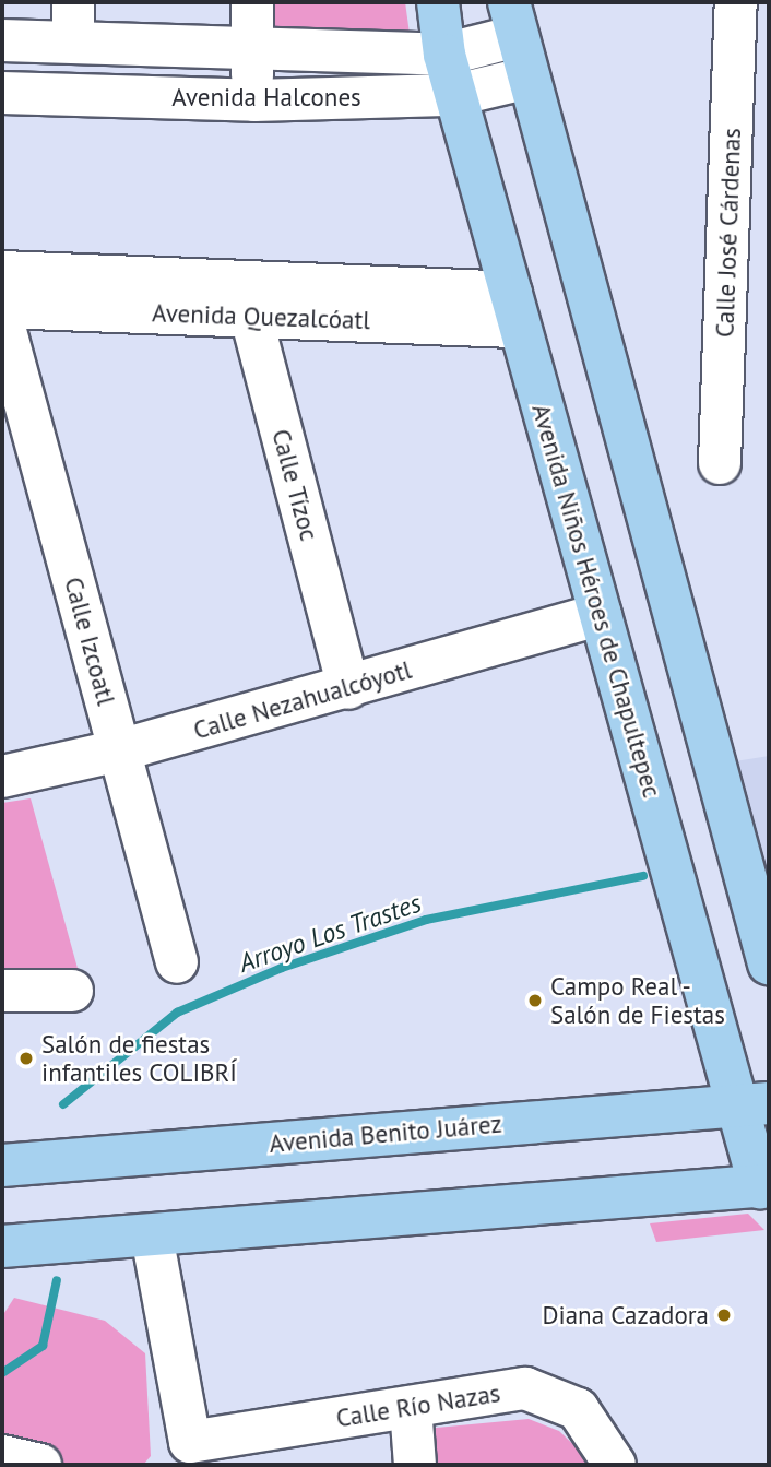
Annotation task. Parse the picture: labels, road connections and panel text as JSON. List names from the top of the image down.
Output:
{
  "streets": {
    "main road": ["Avenida Niños Héroes de Chapultepec", "Avenida Benito Juárez"],
    "street": [
      "Avenida Halcones",
      "Calle José Cárdenas",
      "Avenida Quezalcóatl",
      "Calle Tízoc",
      "Calle Izcoatl",
      "Calle Nezahualcóyotl",
      "Calle Río Nazas"
    ]
  },
  "crossings": [
    ["Avenida Halcones", "Avenida Niños Héroes de Chapultepec"],
    ["Avenida Quezalcóatl", "Calle Tízoc"],
    ["Avenida Quezalcóatl", "Avenida Niños Héroes de Chapultepec"],
    ["Calle Tízoc", "Calle Nezahualcóyotl"],
    ["Avenida Niños Héroes de Chapultepec", "Calle Nezahualcóyotl"],
    ["Avenida Niños Héroes de Chapultepec", "Avenida Benito Juárez"],
    ["Calle Izcoatl", "Calle Nezahualcóyotl"]
  ],
  "water": ["Arroyo Los Trastes"],
  "places": ["Campo Real - Salón de Fiestas", "Salón de fiestas infantiles COLIBRÍ", "Diana Cazadora"]
}
